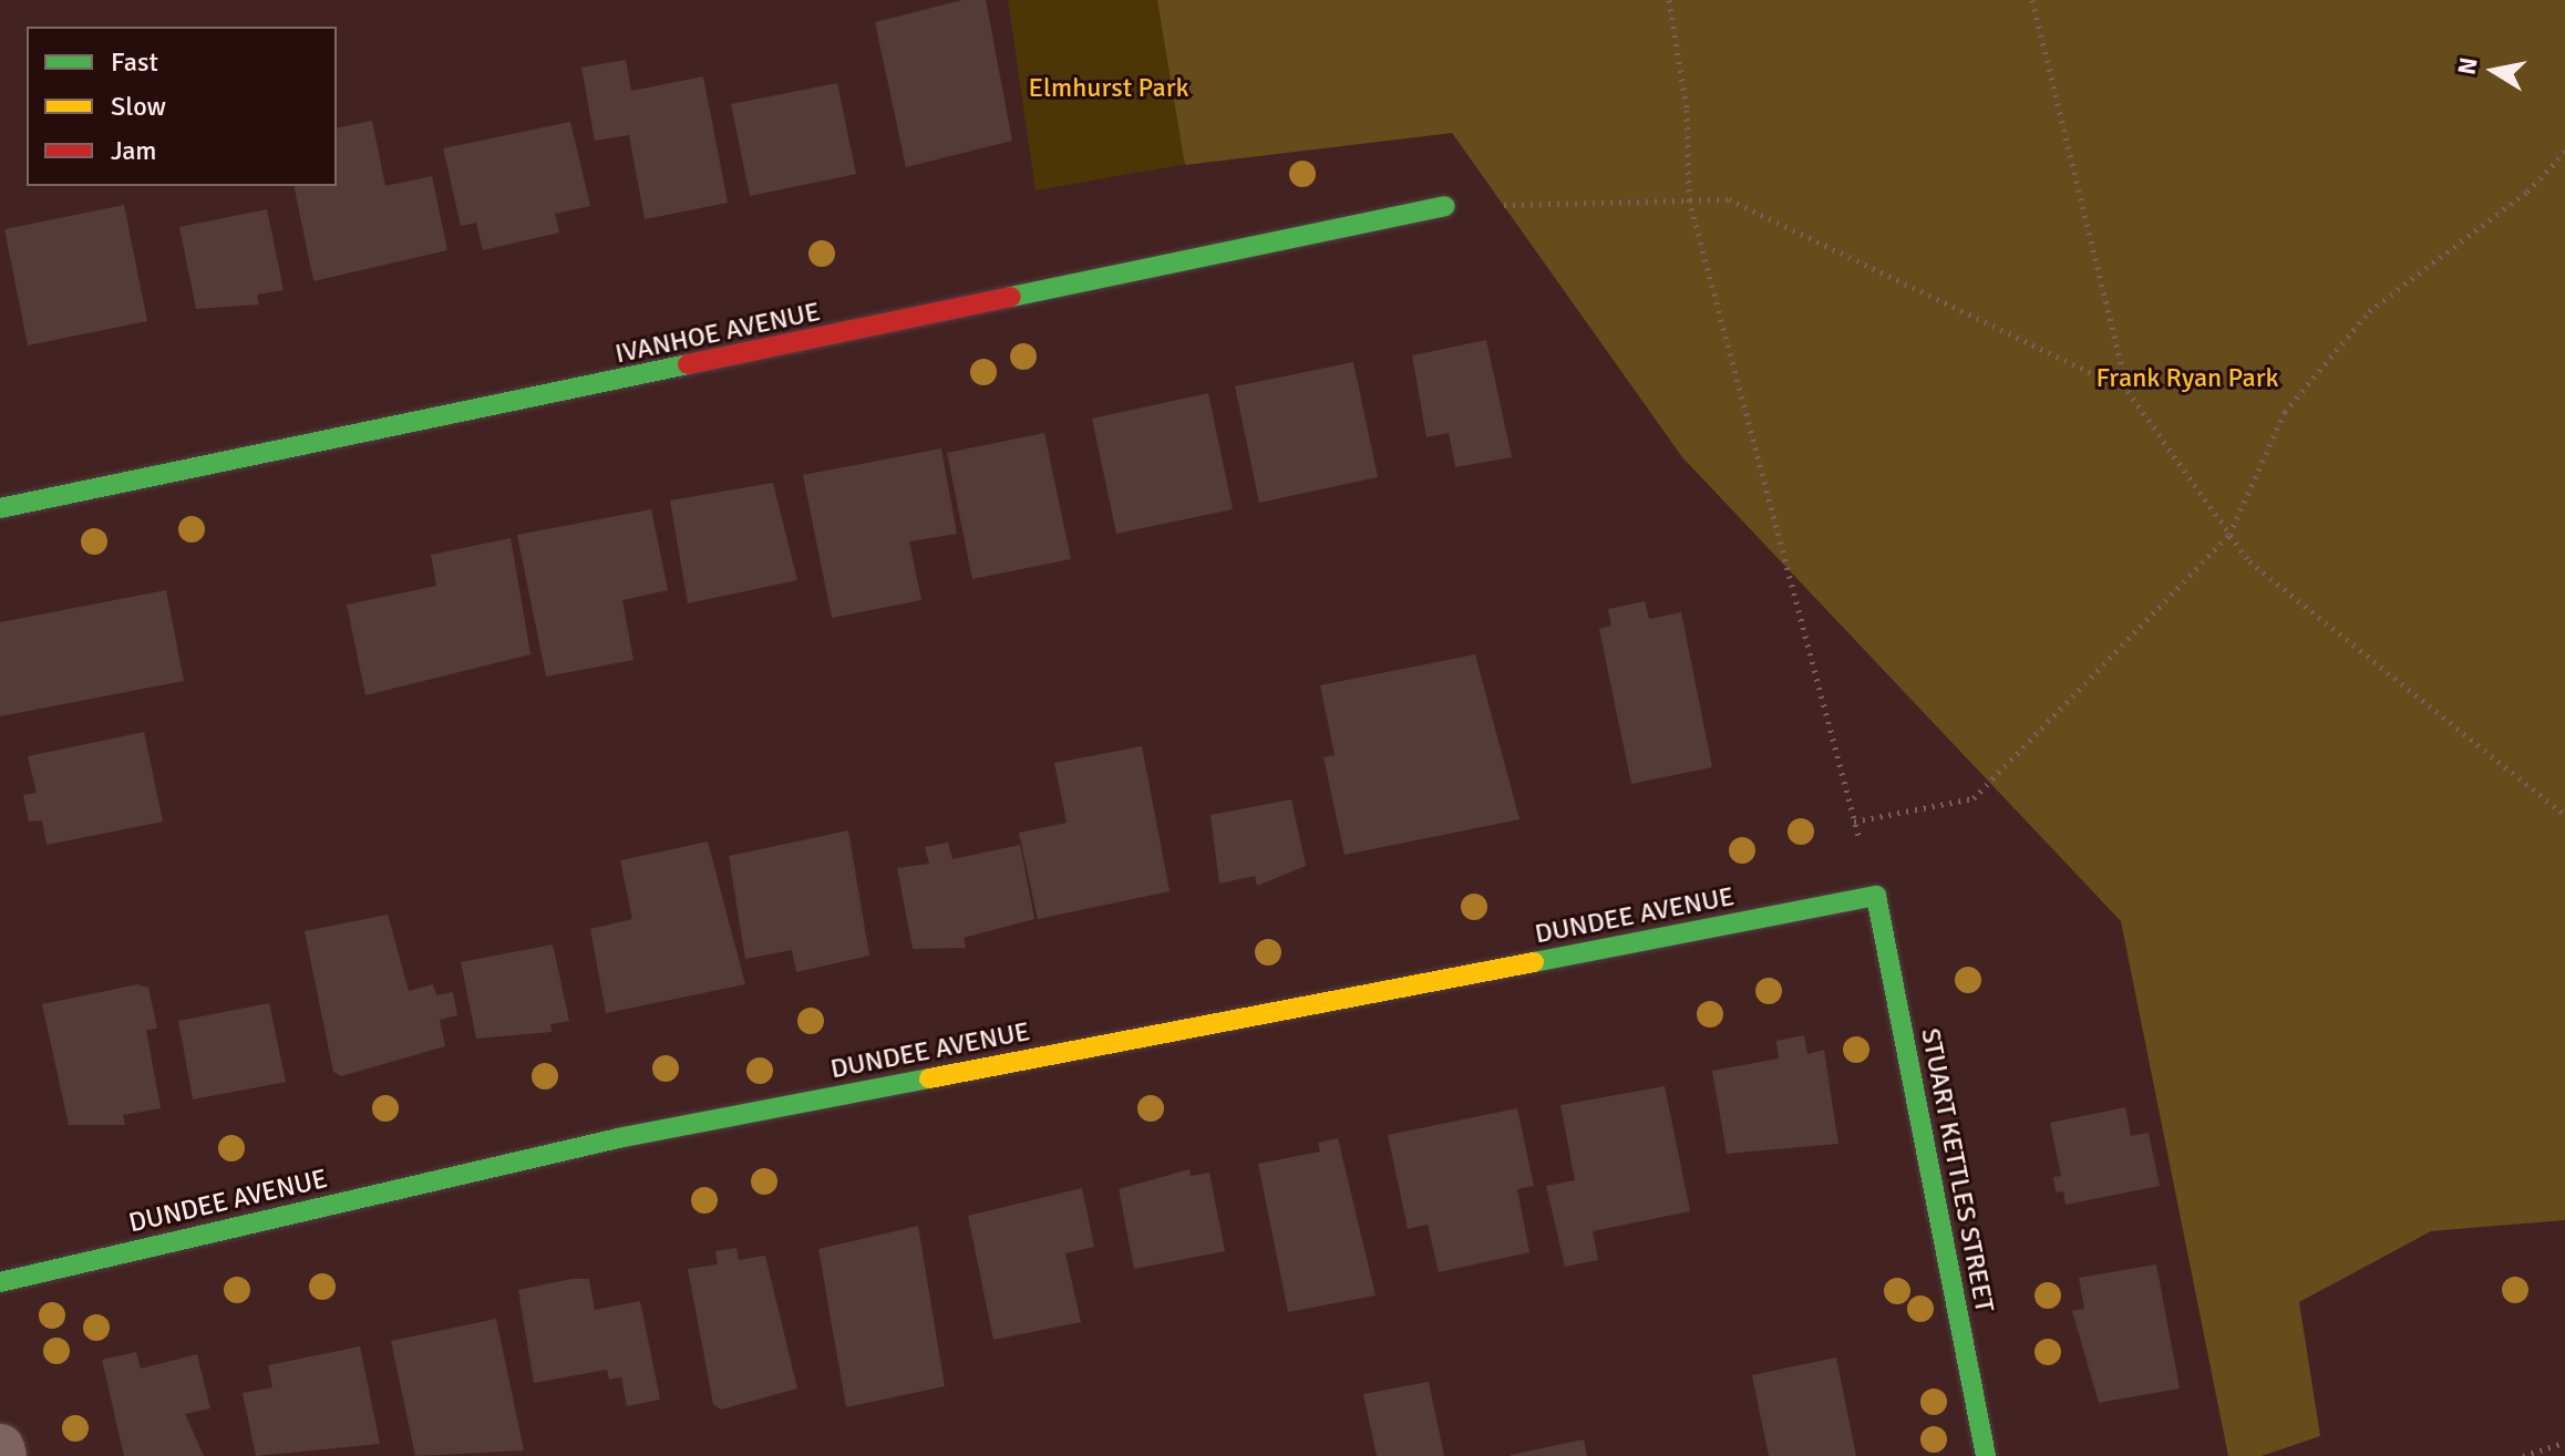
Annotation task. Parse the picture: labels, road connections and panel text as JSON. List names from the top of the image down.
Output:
{
  "streets": {
    "street": ["IVANHOE AVENUE", "DUNDEE AVENUE", "STUART KETTLES STREET"]
  },
  "crossings": [
    ["DUNDEE AVENUE", "STUART KETTLES STREET"]
  ],
  "parks": ["Elmhurst Park", "Frank Ryan Park"],
  "legend": ["Fast", "Slow", "Jam"],
  "north": "left"
}
